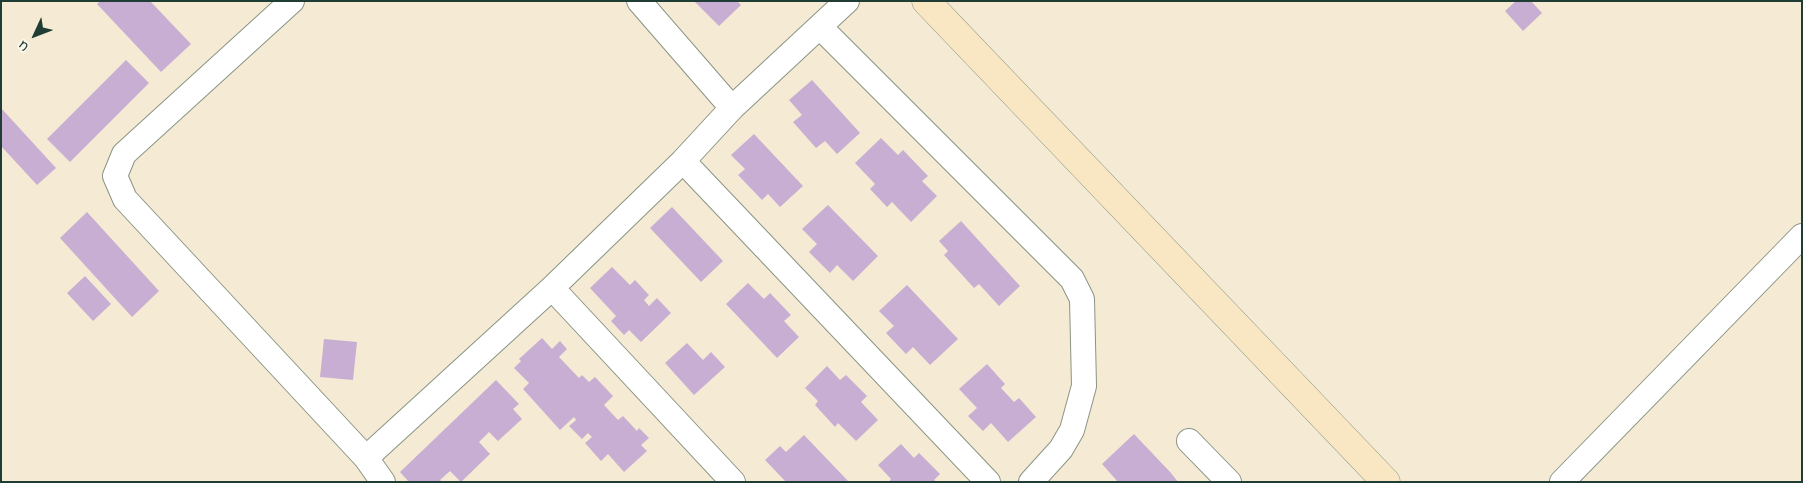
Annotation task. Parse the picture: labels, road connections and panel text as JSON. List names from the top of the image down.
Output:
{
  "north": "bottom left"
}
